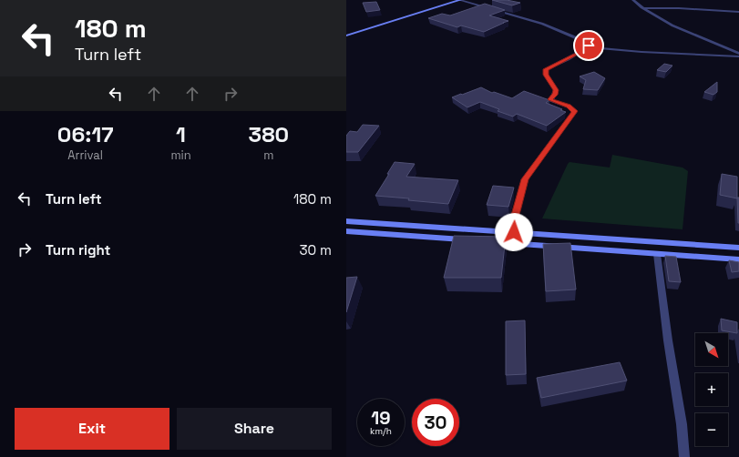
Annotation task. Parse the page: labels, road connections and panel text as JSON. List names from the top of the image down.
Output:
{
  "north": "bottom right",
  "page": {
    "turn": ["180 m", "Turn left"],
    "eta": [
      "06:17",
      "Arrival",
      "1",
      "min",
      "380",
      "m"
    ],
    "list": [
      {
        "name": "Turn left",
        "value": "180 m"
      },
      {
        "name": "Turn right",
        "value": "30 m"
      }
    ],
    "map_buttons": ["+", "−"],
    "speed": "19 km/h",
    "limit": "30",
    "buttons": ["Exit", "Share"]
  }
}
